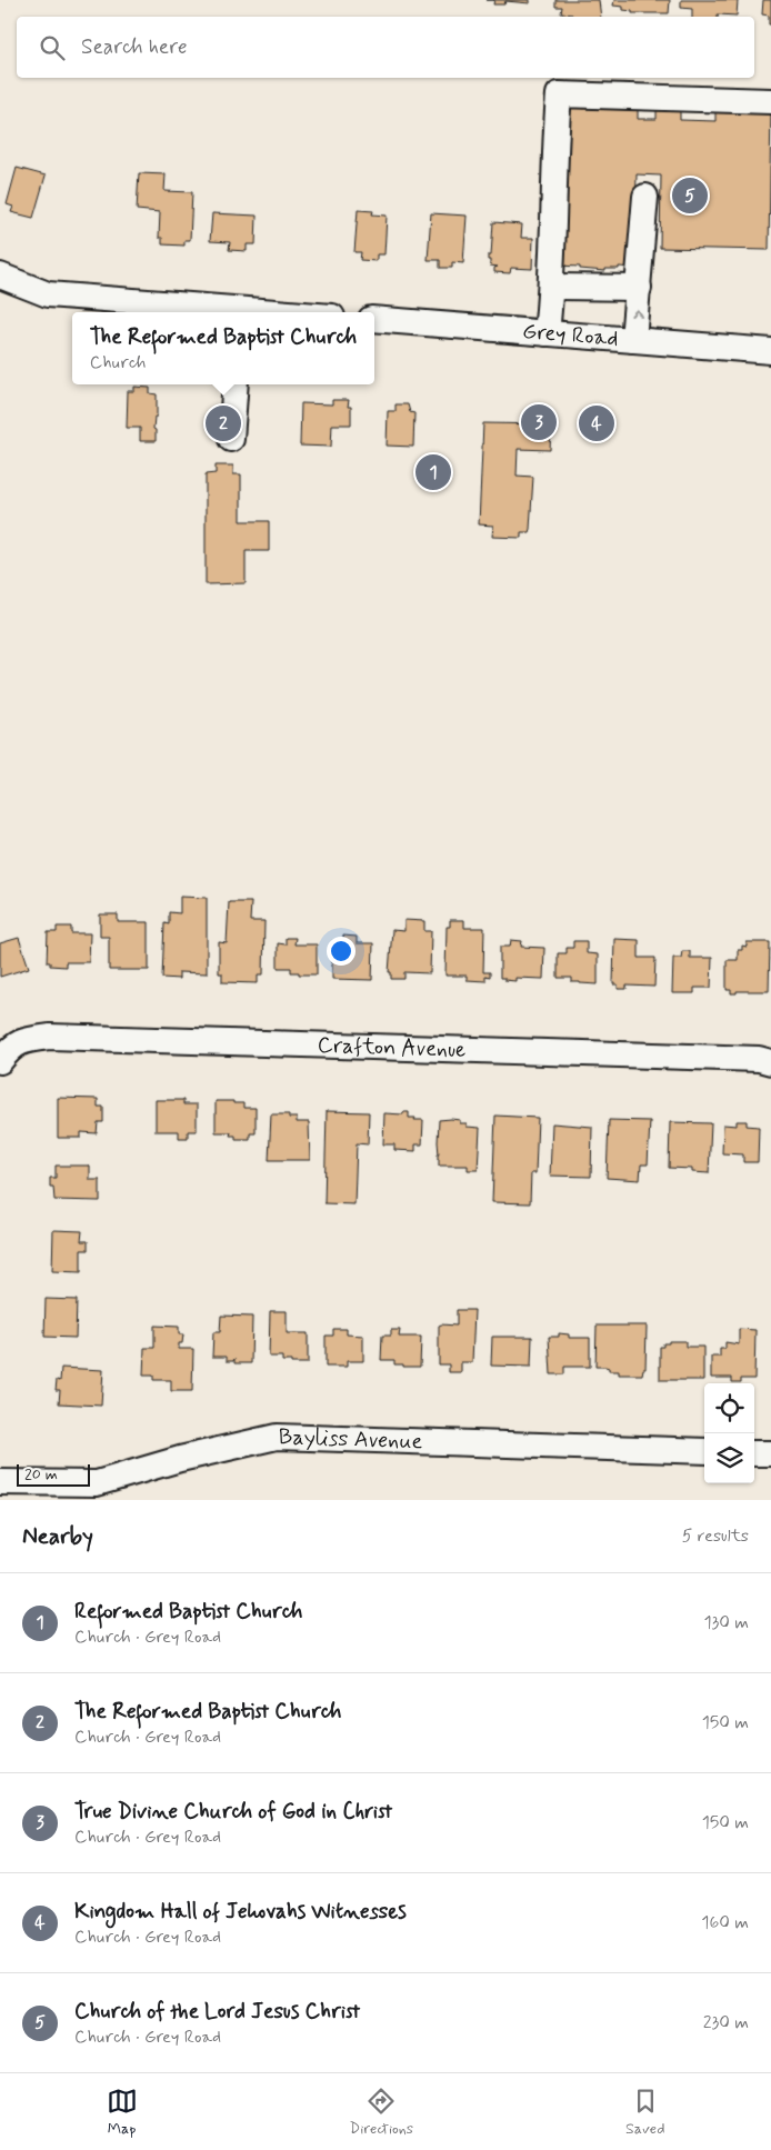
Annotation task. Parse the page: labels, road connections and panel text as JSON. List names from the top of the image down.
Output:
{
  "streets": {
    "street": ["Grey Road", "Crafton Avenue", "Bayliss Avenue"]
  },
  "scale_bar": "20 m",
  "page": {
    "search": "Search here",
    "pins": [
      "5",
      "3",
      "2",
      "4",
      "1"
    ],
    "popup": ["The Reformed Baptist Church", "Church"],
    "scale": "20 m",
    "heading": ["Nearby", "5 results"],
    "list": [
      {
        "mark": "1",
        "name": "Reformed Baptist Church",
        "note": "Church · Grey Road",
        "value": "130 m"
      },
      {
        "mark": "2",
        "name": "The Reformed Baptist Church",
        "note": "Church · Grey Road",
        "value": "150 m"
      },
      {
        "mark": "3",
        "name": "True Divine Church of God in Christ",
        "note": "Church · Grey Road",
        "value": "150 m"
      },
      {
        "mark": "4",
        "name": "Kingdom Hall of Jehovahs Witnesses",
        "note": "Church · Grey Road",
        "value": "160 m"
      },
      {
        "mark": "5",
        "name": "Church of the Lord Jesus Christ",
        "note": "Church · Grey Road",
        "value": "230 m"
      }
    ],
    "nav": ["Map", "Directions", "Saved"]
  }
}
